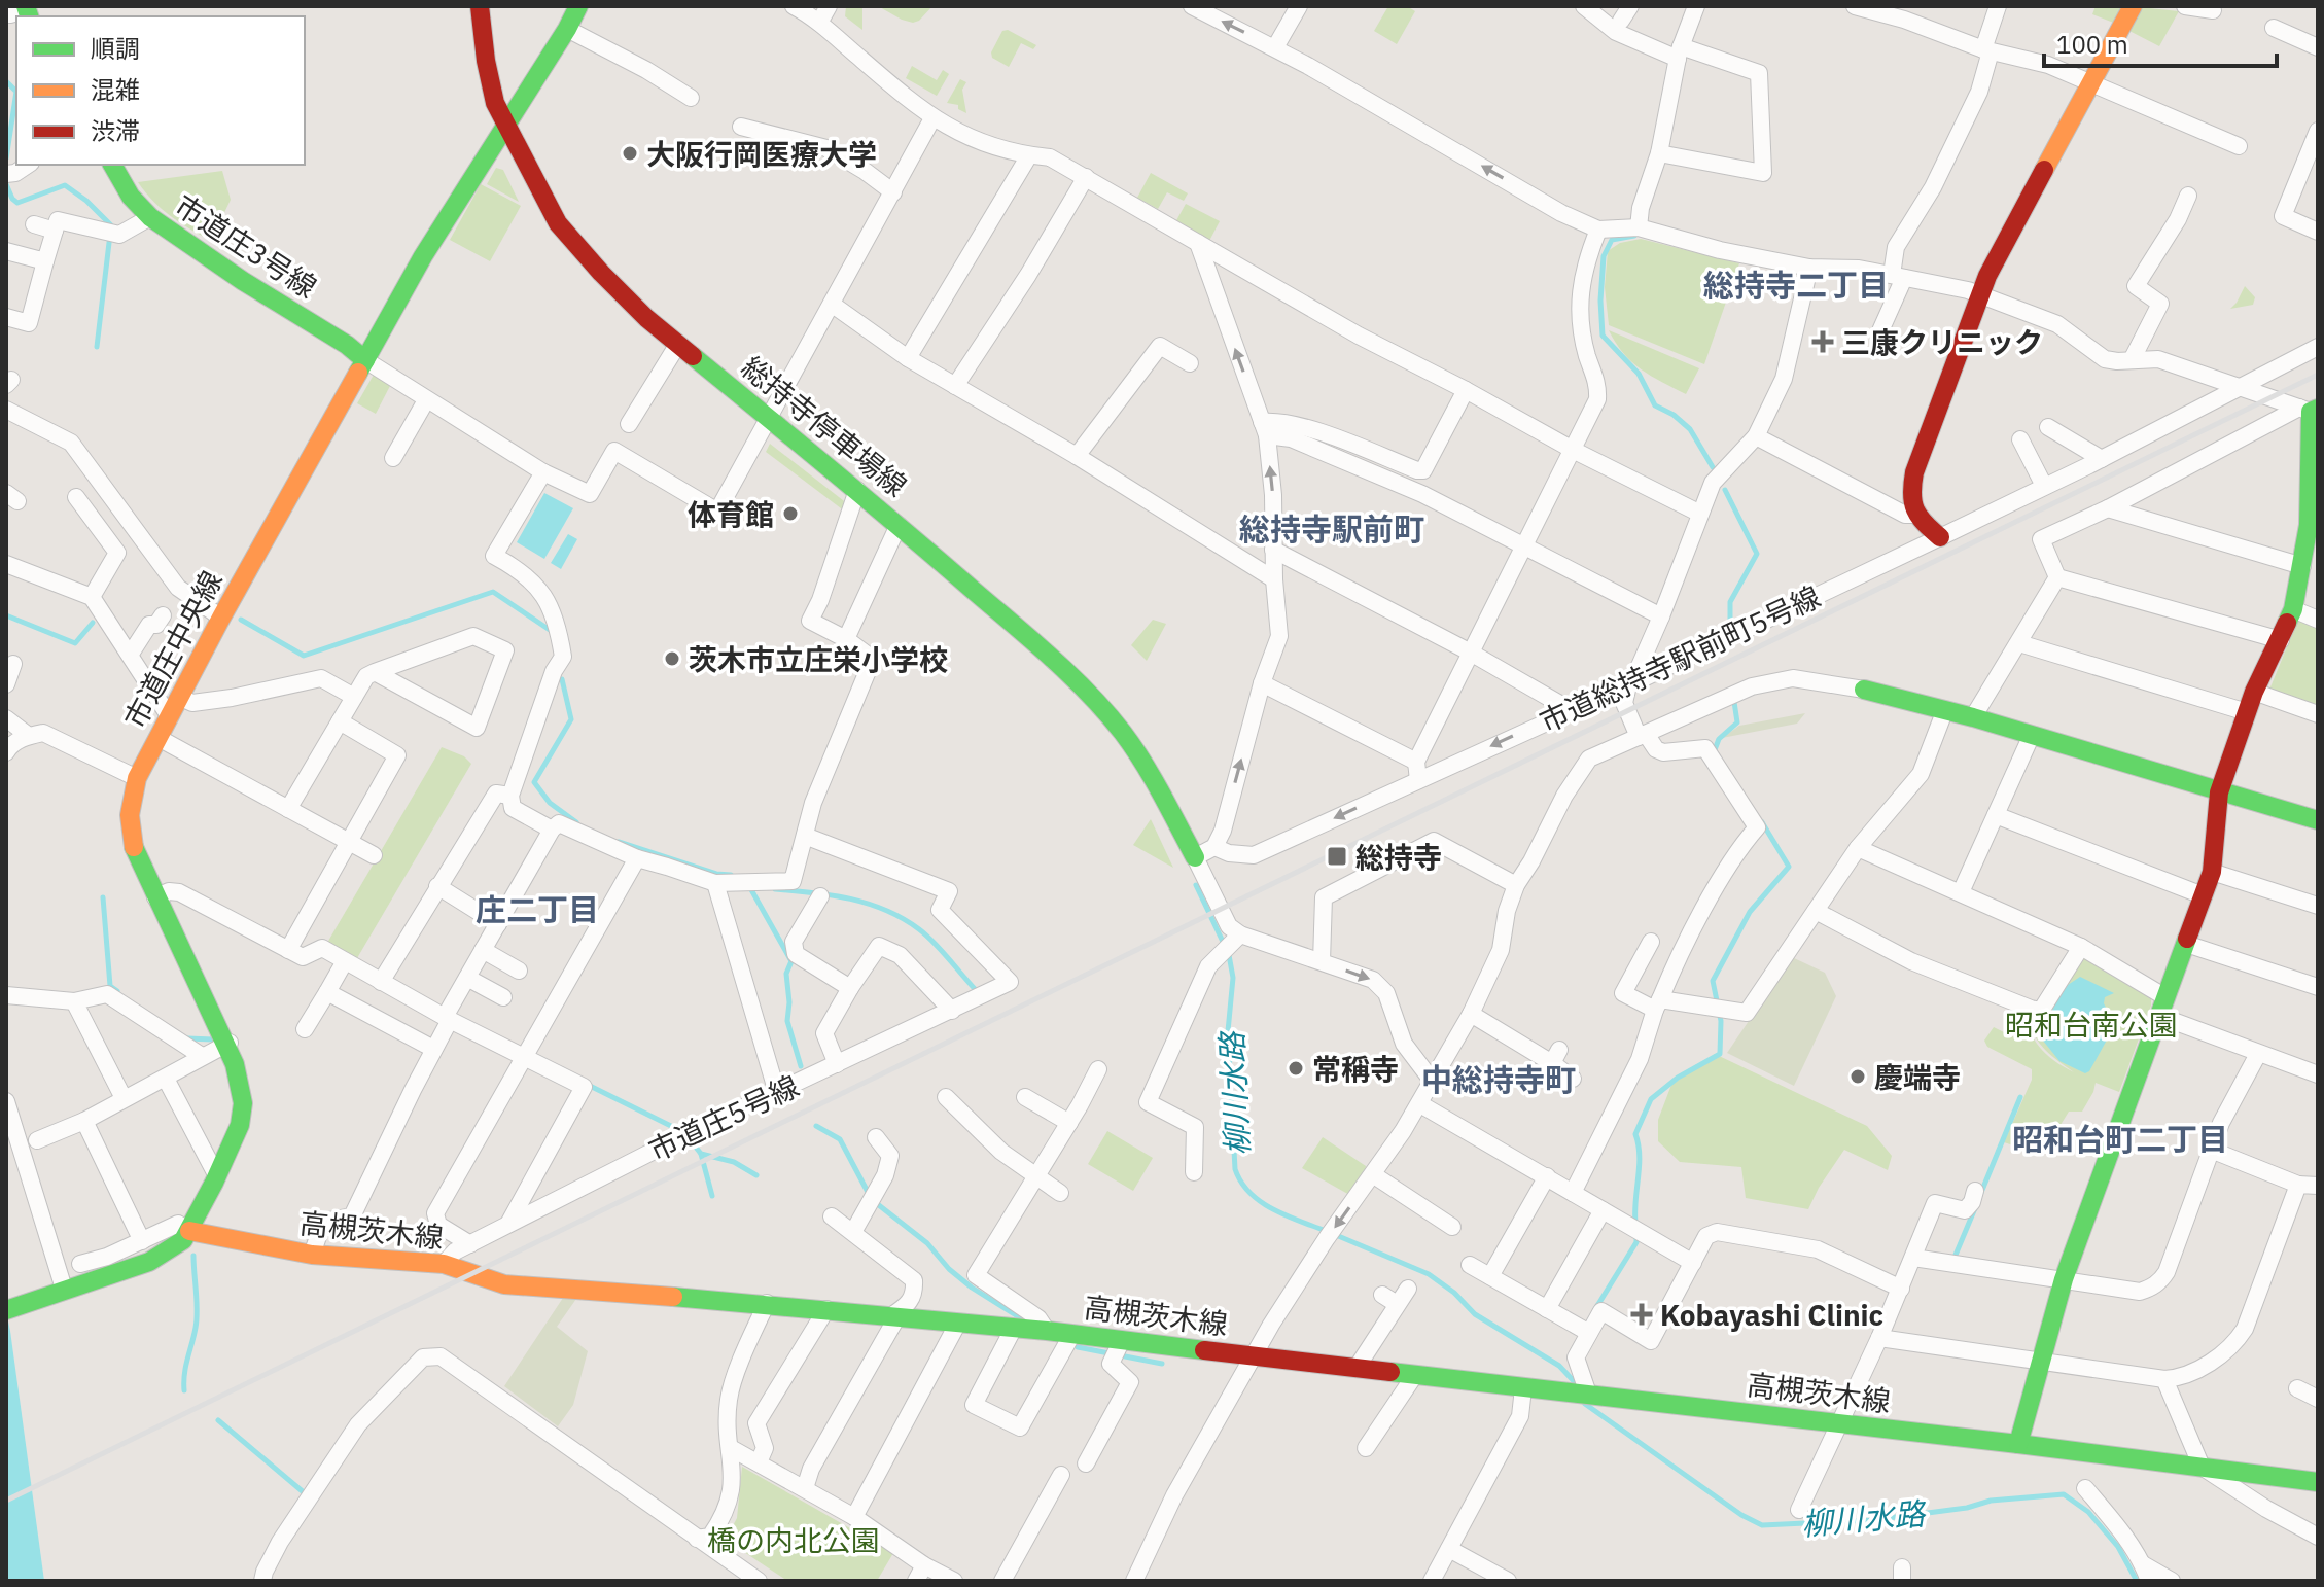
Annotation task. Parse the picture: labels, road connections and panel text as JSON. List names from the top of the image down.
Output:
{
  "streets": {
    "street": [
      "市道庄3号線",
      "総持寺停車場線",
      "市道庄中央線",
      "市道総持寺駅前町5号線",
      "市道庄5号線",
      "高槻茨木線"
    ]
  },
  "crossings": [
    ["市道庄3号線", "市道庄中央線"],
    ["総持寺停車場線", "市道庄中央線"],
    ["市道庄中央線", "高槻茨木線"],
    ["市道庄5号線", "高槻茨木線"]
  ],
  "districts": [
    "総持寺二丁目",
    "総持寺駅前町",
    "庄二丁目",
    "中総持寺町",
    "昭和台町二丁目"
  ],
  "water": ["柳川水路"],
  "parks": ["昭和台南公園", "橋の内北公園"],
  "places": {
    "other": [
      "大阪行岡医療大学",
      "体育館",
      "茨木市立庄栄小学校",
      "常稱寺",
      "慶端寺"
    ],
    "health": ["三康クリニック", "Kobayashi Clinic"],
    "transit": ["総持寺"]
  },
  "legend": ["順調", "混雑", "渋滞"],
  "scale_bar": "100 m"
}
